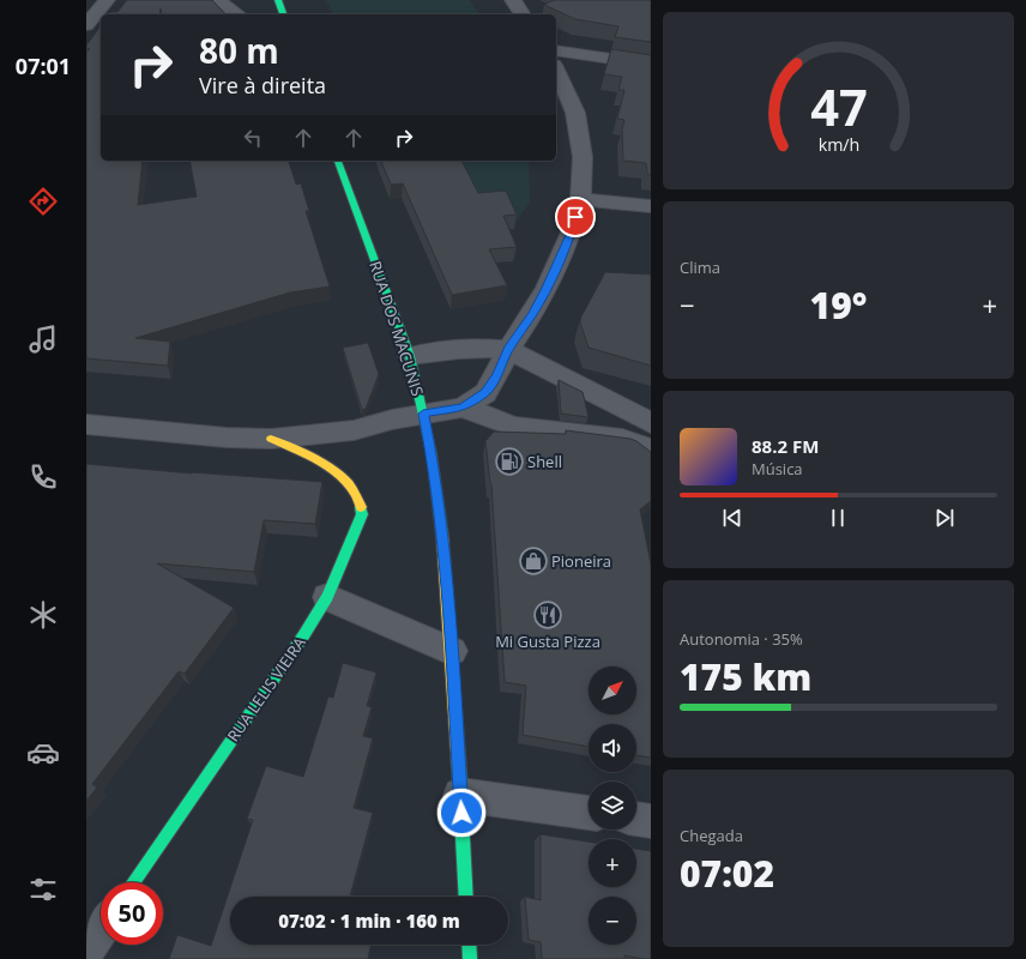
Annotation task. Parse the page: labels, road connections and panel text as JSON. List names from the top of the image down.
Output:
{
  "streets": {
    "main road": ["RUA DOS MACUNIS", "RUA LELIS VIEIRA"]
  },
  "places": {
    "fuel station": ["Shell"],
    "shop": ["Pioneira"],
    "restaurant": ["Mi Gusta Pizza"]
  },
  "north": "top right",
  "page": {
    "tabs": "07:01",
    "turn": ["80 m", "Vire à direita"],
    "tile": [
      "Clima",
      ["Autonomia · 35%", "175 km"],
      ["Chegada", "07:02"]
    ],
    "heat": ["−", "19°", "+"],
    "song": ["88.2 FM", "Música"],
    "map_buttons": ["+", "−"],
    "limit": "50",
    "trip": "07:02 · 1 min · 160 m",
    "gauge": ["47", "km/h"]
  }
}
